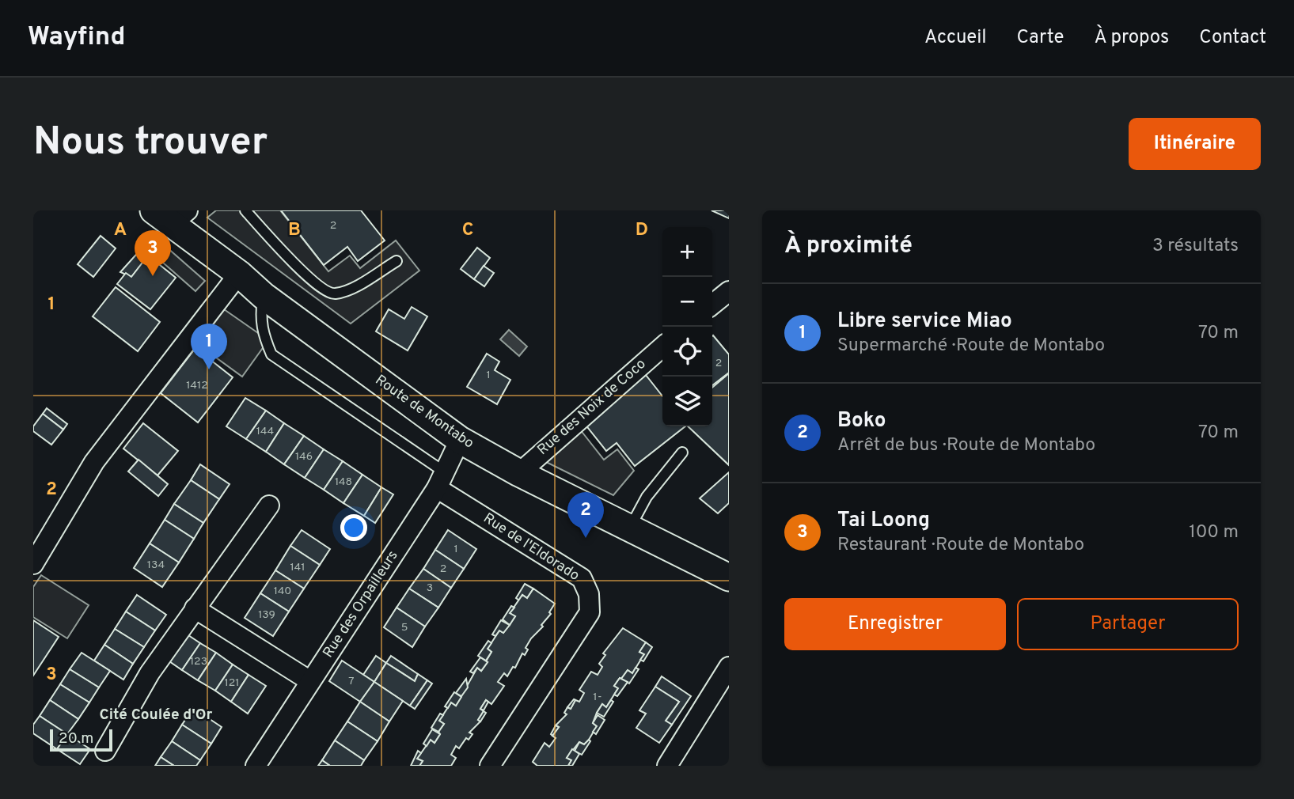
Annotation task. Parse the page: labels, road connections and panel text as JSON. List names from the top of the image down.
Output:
{
  "streets": {
    "main road": ["Route de Montabo"],
    "street": ["Rue des Noix de Coco", "Rue de l'Eldorado", "Rue des Orpailleurs"]
  },
  "crossings": [
    ["Rue des Noix de Coco", "Route de Montabo"],
    ["Route de Montabo", "Rue des Orpailleurs"],
    ["Rue de l'Eldorado", "Rue des Orpailleurs"]
  ],
  "districts": ["Cité Coulée d'Or"],
  "house_numbers": [
    "2",
    "2",
    "1",
    "1412",
    "144",
    "146",
    "148",
    "1",
    "134",
    "141",
    "2",
    "3",
    "140",
    "139",
    "5",
    "123",
    "7",
    "121",
    "1-"
  ],
  "scale_bar": "20 m",
  "page": {
    "header": "Wayfind",
    "nav": [
      "Accueil",
      "Carte",
      "À propos",
      "Contact"
    ],
    "buttons": [
      "Itinéraire",
      ["Enregistrer", "Partager"]
    ],
    "title": "Nous trouver",
    "heading": ["À proximité", "3 résultats"],
    "map_buttons": ["+", "−"],
    "pins": ["3", "1", "2"],
    "list": [
      {
        "mark": "1",
        "name": "Libre service Miao",
        "note": "Supermarché · Route de Montabo",
        "value": "70 m"
      },
      {
        "mark": "2",
        "name": "Boko",
        "note": "Arrêt de bus · Route de Montabo",
        "value": "70 m"
      },
      {
        "mark": "3",
        "name": "Tai Loong",
        "note": "Restaurant · Route de Montabo",
        "value": "100 m"
      }
    ],
    "scale": "20 m"
  },
  "grid": {
    "columns": [
      "A",
      "B",
      "C",
      "D"
    ],
    "rows": ["1", "2", "3"]
  }
}
